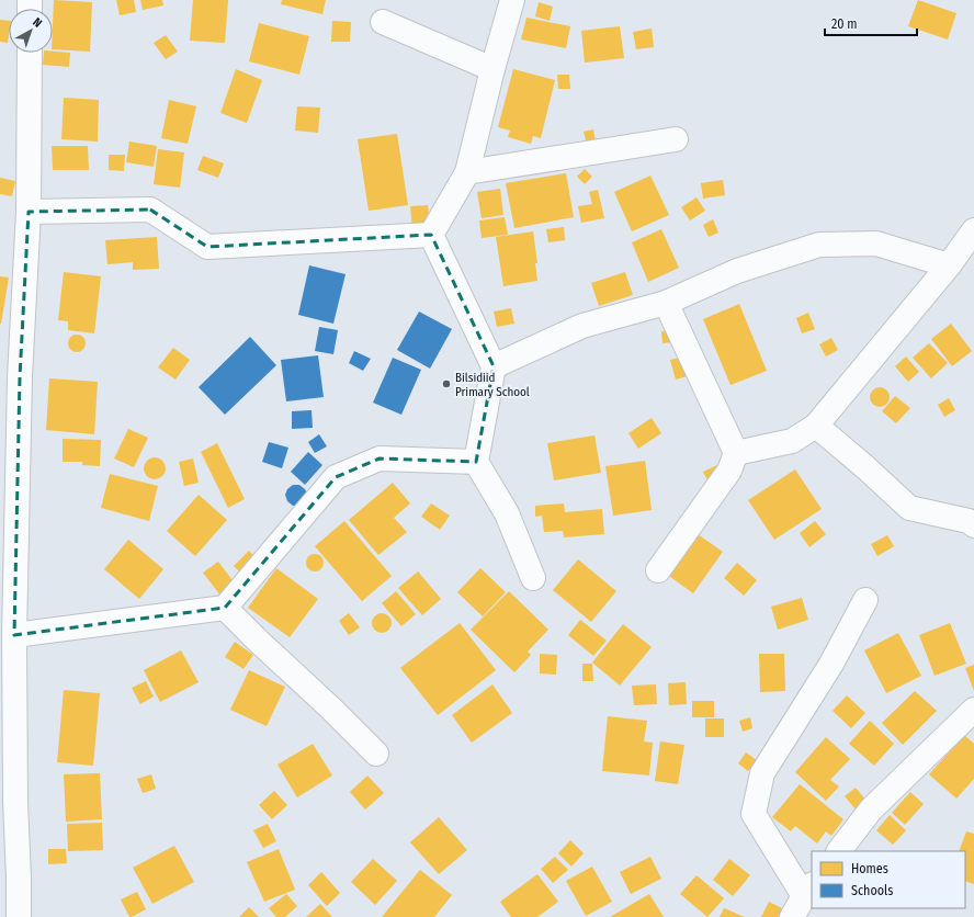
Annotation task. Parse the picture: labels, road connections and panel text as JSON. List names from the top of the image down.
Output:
{
  "places": ["Bilsidiid Primary School"],
  "legend": ["Homes", "Schools"],
  "scale_bar": "20 m",
  "north": "top right"
}
